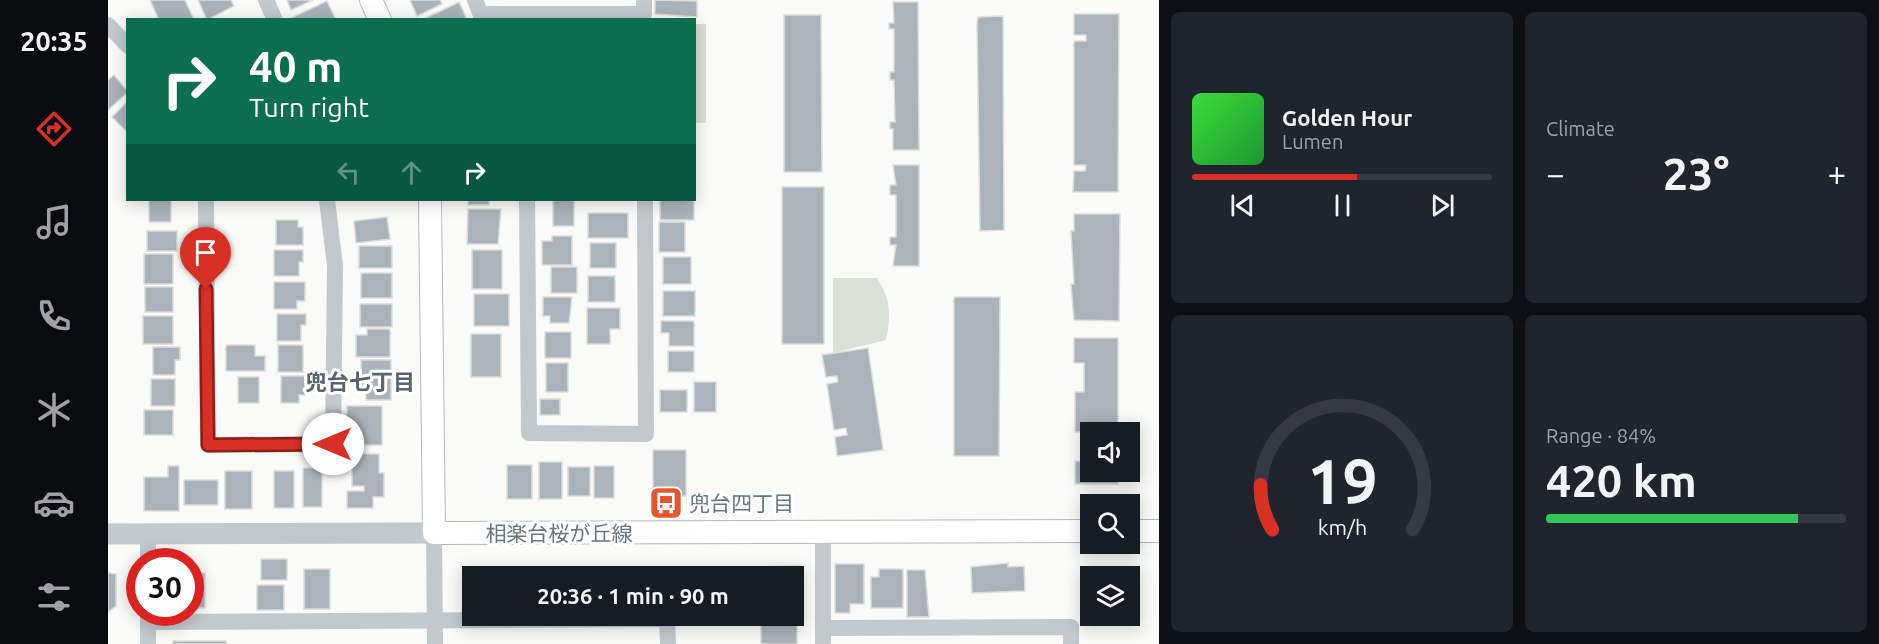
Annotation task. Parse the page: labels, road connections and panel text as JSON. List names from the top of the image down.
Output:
{
  "streets": {
    "main road": ["相楽台桜が丘線"]
  },
  "districts": ["兜台七丁目"],
  "places": {
    "bus stop": ["兜台四丁目"]
  },
  "page": {
    "tabs": "20:35",
    "tile": [
      "Climate",
      ["Range · 84%", "420 km"]
    ],
    "turn": ["40 m", "Turn right"],
    "song": ["Golden Hour", "Lumen"],
    "heat": ["−", "23°", "+"],
    "limit": "30",
    "trip": "20:36 · 1 min · 90 m",
    "gauge": ["19", "km/h"]
  }
}
